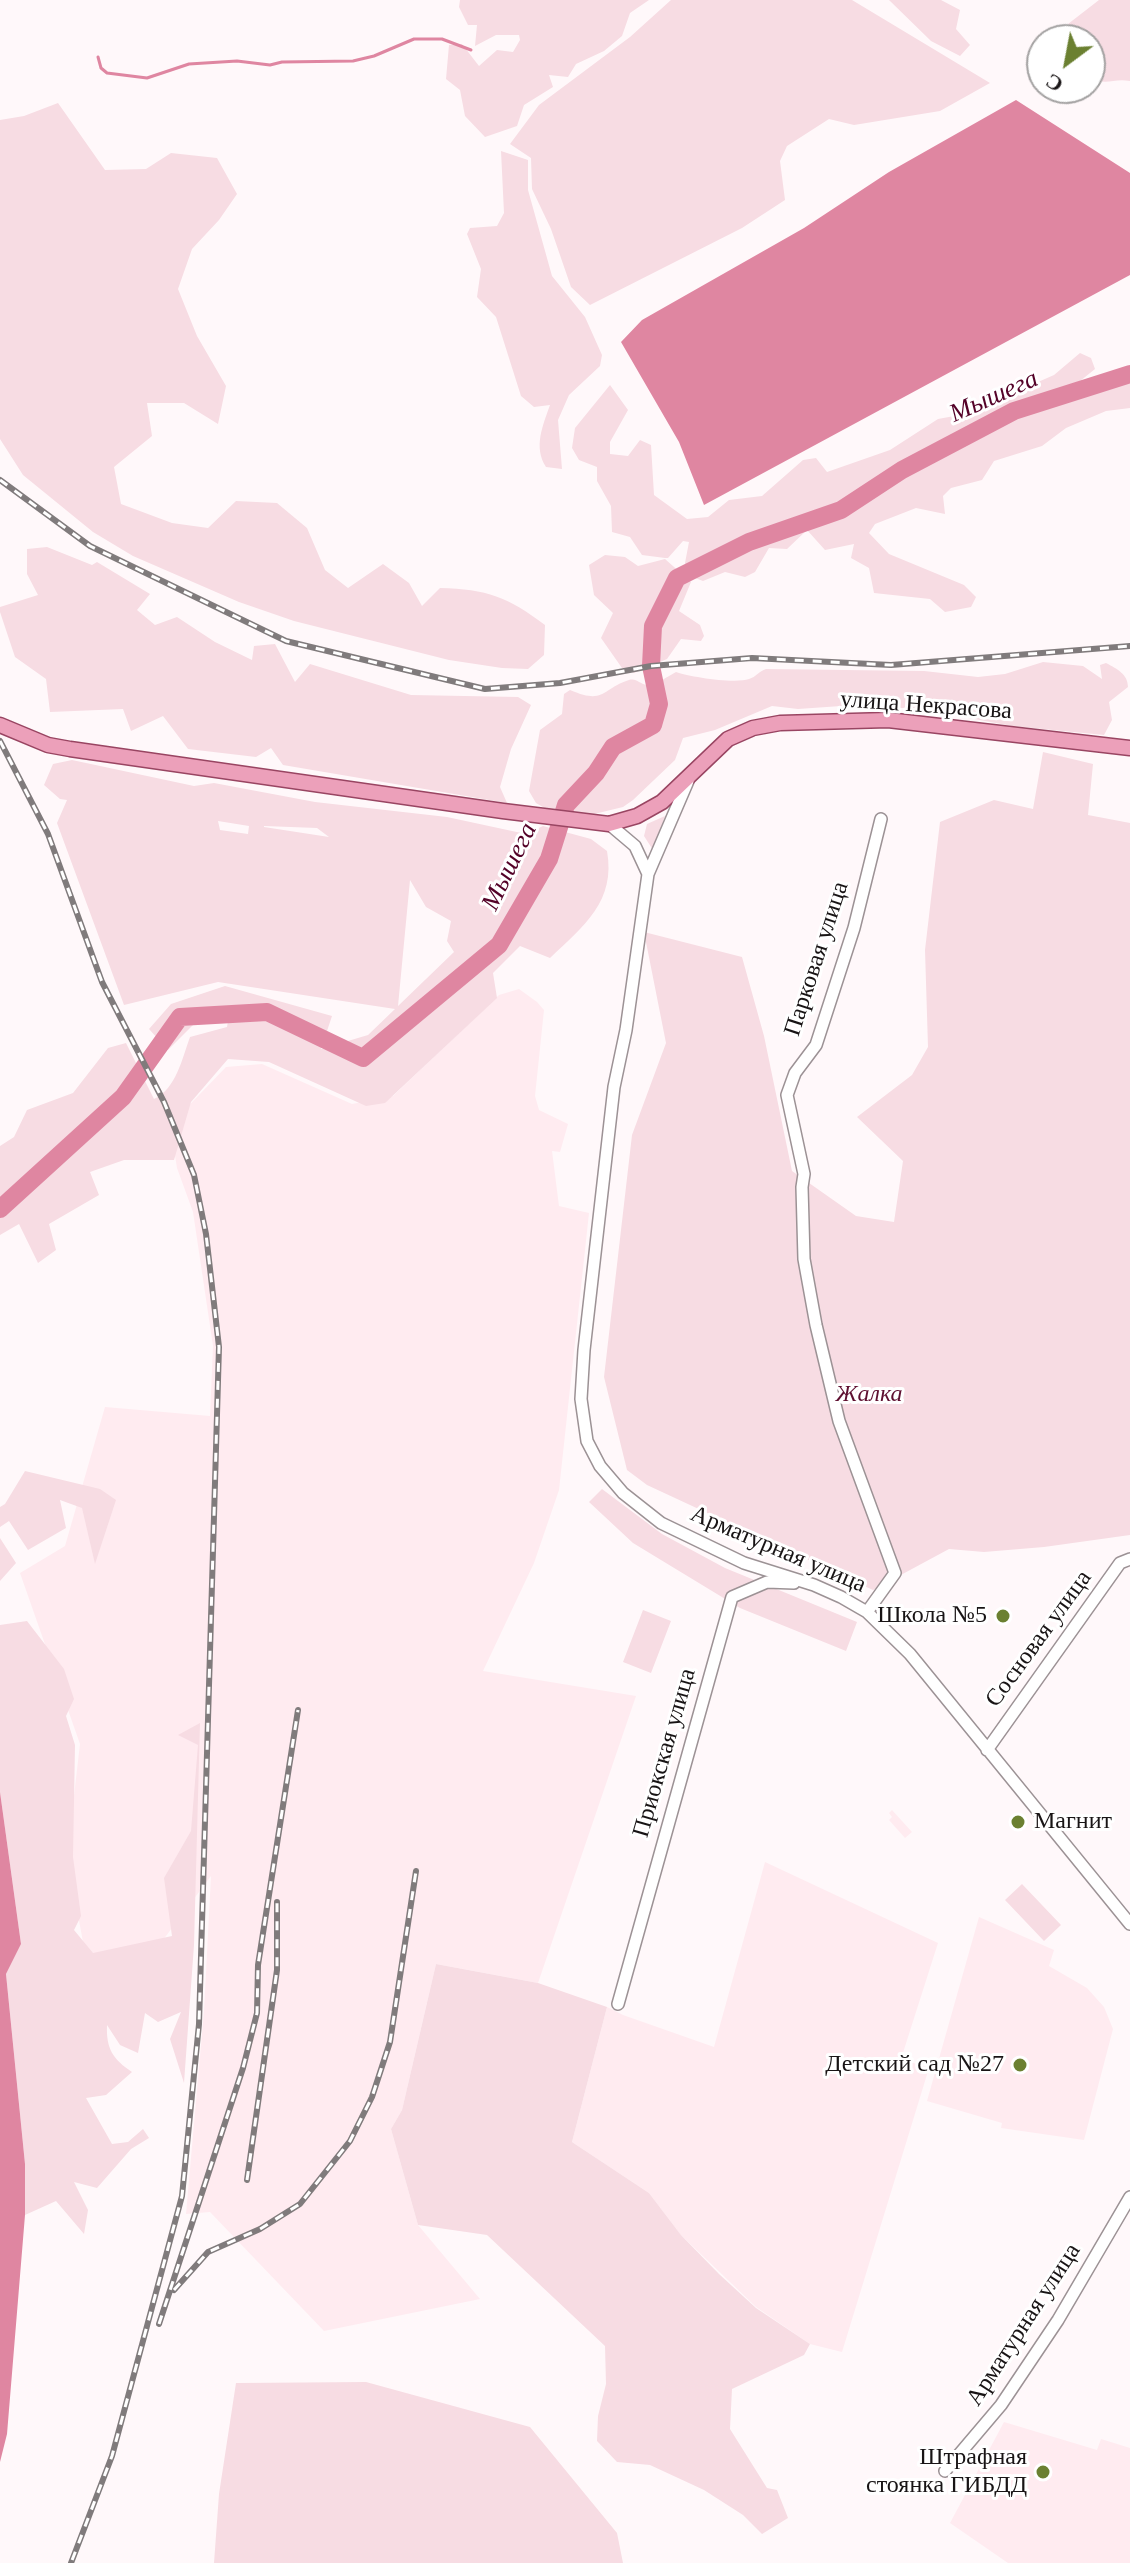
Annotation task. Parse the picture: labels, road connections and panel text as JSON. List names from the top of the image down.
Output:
{
  "streets": {
    "main road": ["улица Некрасова"],
    "street": [
      "Парковая улица",
      "Арматурная улица",
      "Сосновая улица",
      "Приокская улица"
    ]
  },
  "crossings": [
    ["улица Некрасова", "Арматурная улица"],
    ["Парковая улица", "Арматурная улица"],
    ["Арматурная улица", "Сосновая улица"],
    ["Арматурная улица", "Приокская улица"]
  ],
  "water": ["Мышега"],
  "parks": ["Жалка"],
  "places": [
    "Школа №5",
    "Магнит",
    "Детский сад №27",
    "Штрафная стоянка ГИБДД"
  ],
  "north": "bottom left"
}
